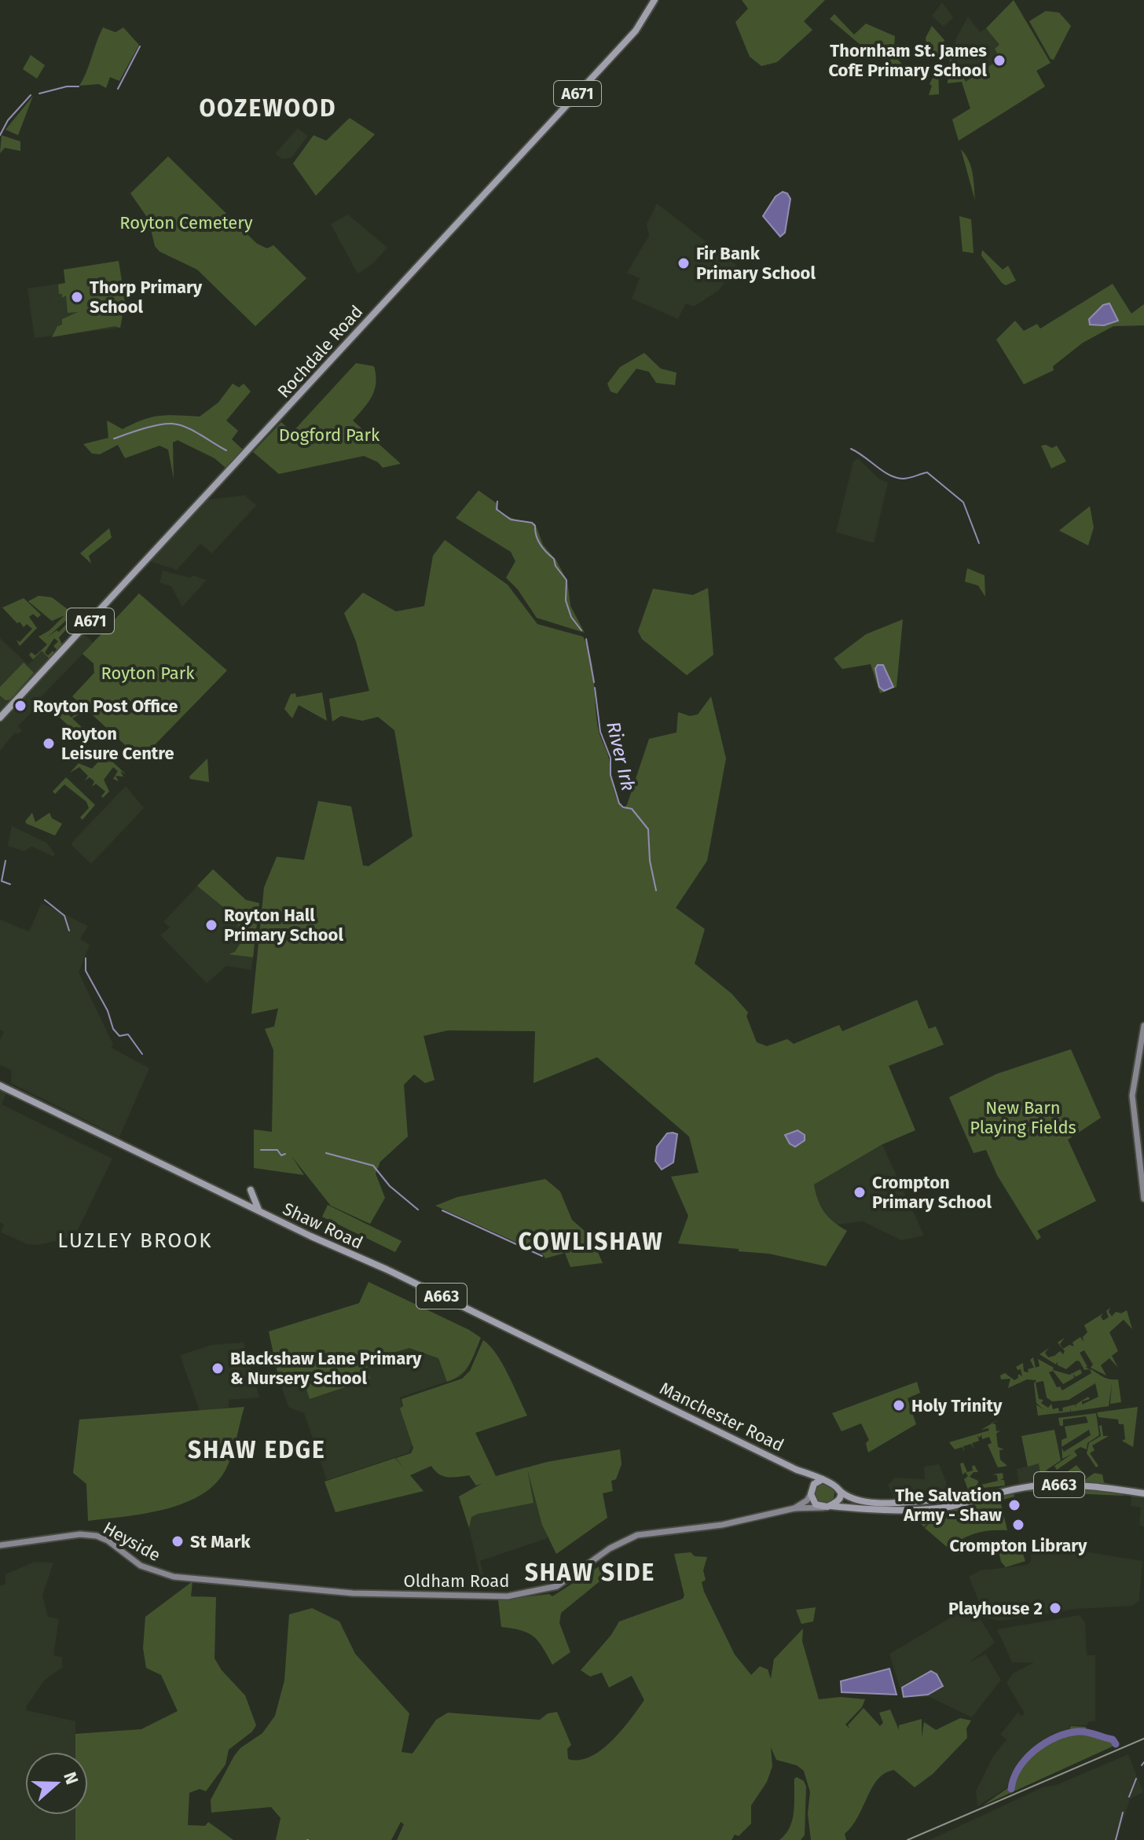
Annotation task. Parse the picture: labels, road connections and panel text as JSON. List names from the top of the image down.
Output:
{
  "streets": {
    "main road": [
      "A671",
      "Rochdale Road",
      "Shaw Road",
      "A663",
      "Manchester Road",
      "Heyside",
      "Oldham Road"
    ]
  },
  "crossings": [
    ["Shaw Road", "Manchester Road"],
    ["A663", "Manchester Road"],
    ["A663", "Oldham Road"],
    ["Manchester Road", "Oldham Road"],
    ["Heyside", "Oldham Road"]
  ],
  "districts": [
    "OOZEWOOD",
    "LUZLEY BROOK",
    "COWLISHAW",
    "SHAW EDGE",
    "SHAW SIDE"
  ],
  "water": ["River Irk"],
  "parks": [
    "Royton Cemetery",
    "Dogford Park",
    "Royton Park",
    "New Barn Playing Fields"
  ],
  "places": [
    "Thornham St. James CofE Primary School",
    "Fir Bank Primary School",
    "Thorp Primary School",
    "Royton Post Office",
    "Royton Leisure Centre",
    "Royton Hall Primary School",
    "Crompton Primary School",
    "Blackshaw Lane Primary & Nursery School",
    "Holy Trinity",
    "The Salvation Army - Shaw",
    "Crompton Library",
    "St Mark",
    "Playhouse 2"
  ],
  "north": "right"
}
